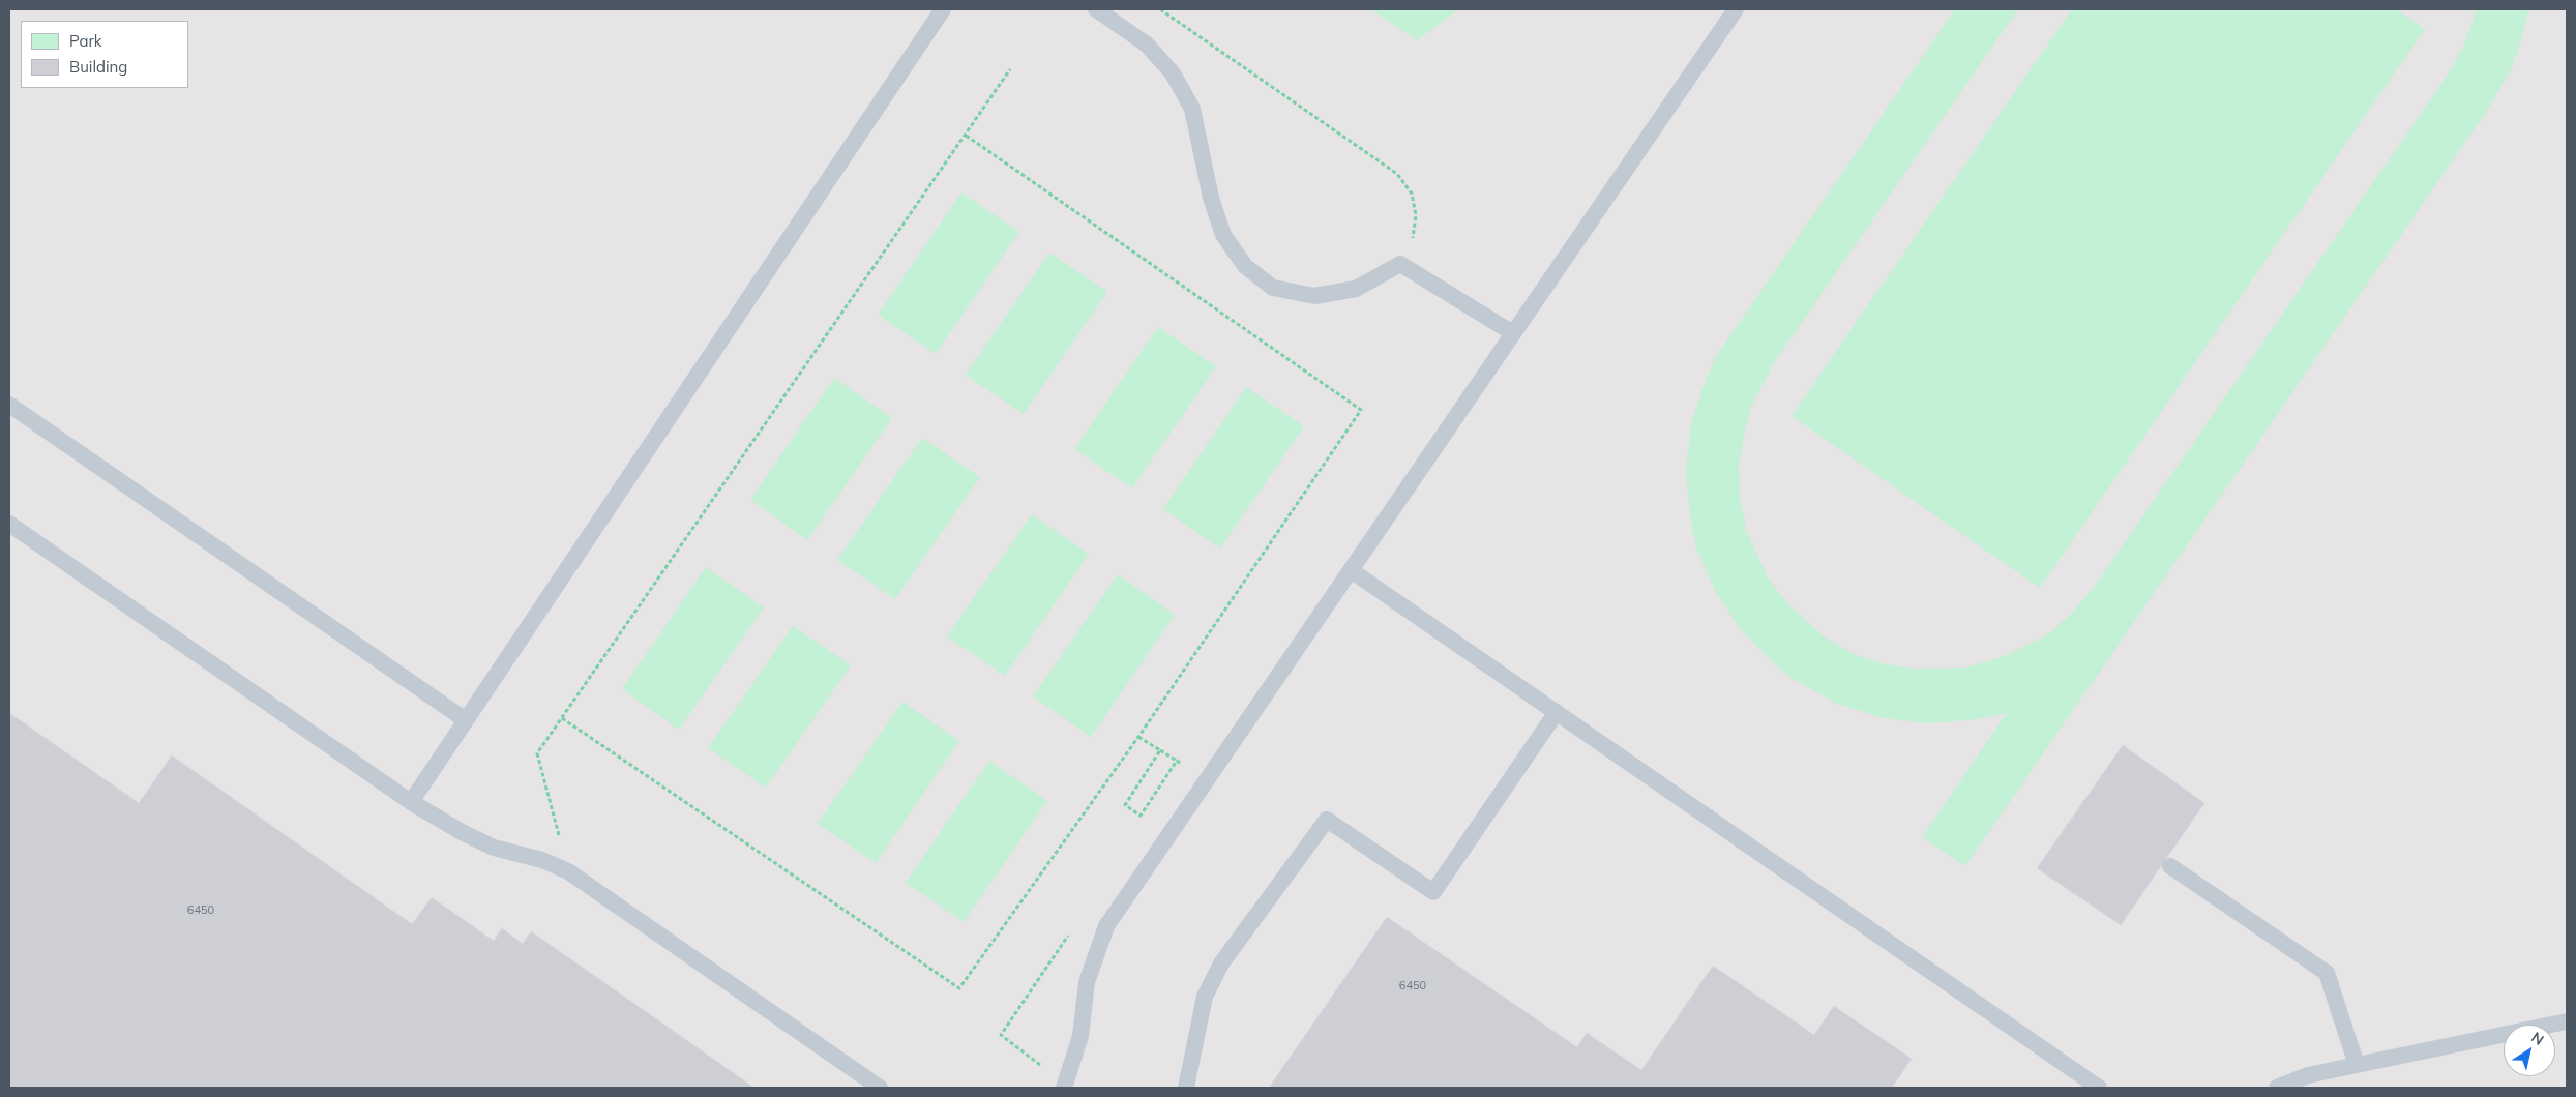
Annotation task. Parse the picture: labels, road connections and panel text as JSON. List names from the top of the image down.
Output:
{
  "house_numbers": ["6450", "6450"],
  "legend": ["Park", "Building"],
  "north": "top right"
}
